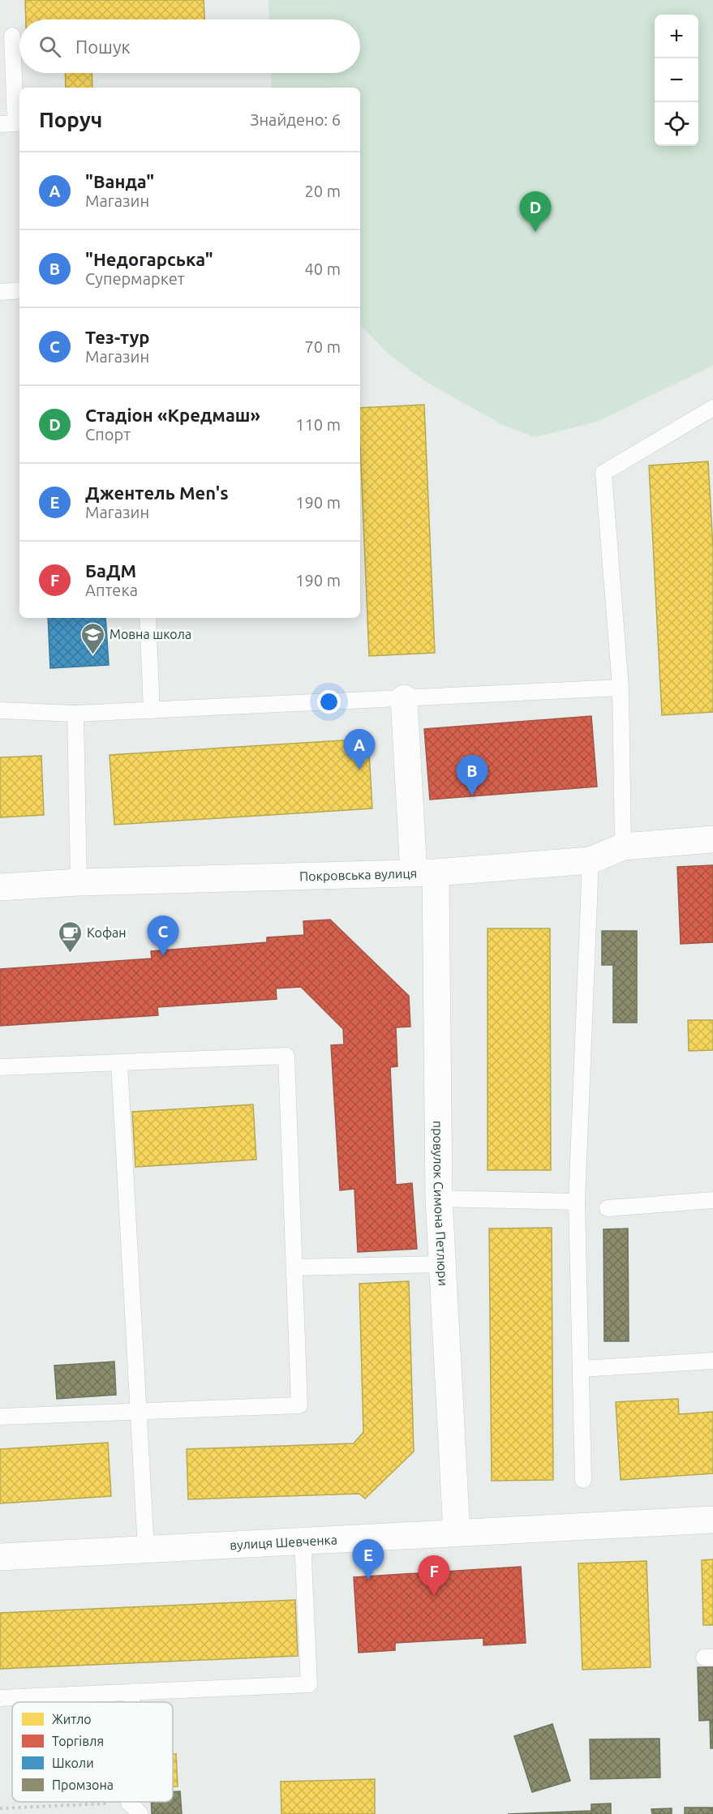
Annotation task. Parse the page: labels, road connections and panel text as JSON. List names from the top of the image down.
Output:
{
  "streets": {
    "street": ["Покровська вулиця", "провулок Симона Петлюри", "вулиця Шевченка"]
  },
  "crossings": [
    ["Покровська вулиця", "провулок Симона Петлюри"],
    ["провулок Симона Петлюри", "вулиця Шевченка"]
  ],
  "places": {
    "school or university": ["Мовна школа"],
    "cafe": ["Кофан"]
  },
  "legend": [
    "Житло",
    "Торгівля",
    "Школи",
    "Промзона"
  ],
  "page": {
    "map_buttons": ["+", "−"],
    "search": "Пошук",
    "heading": ["Поруч", "Знайдено: 6"],
    "list": [
      {
        "mark": "A",
        "name": "\"Ванда\"",
        "note": "Магазин",
        "value": "20 m"
      },
      {
        "mark": "B",
        "name": "\"Недогарська\"",
        "note": "Супермаркет",
        "value": "40 m"
      },
      {
        "mark": "C",
        "name": "Тез-тур",
        "note": "Магазин",
        "value": "70 m"
      },
      {
        "mark": "D",
        "name": "Стадіон «Кредмаш»",
        "note": "Спорт",
        "value": "110 m"
      },
      {
        "mark": "E",
        "name": "Джентель Men's",
        "note": "Магазин",
        "value": "190 m"
      },
      {
        "mark": "F",
        "name": "БаДМ",
        "note": "Аптека",
        "value": "190 m"
      }
    ],
    "pins": [
      "D",
      "A",
      "B",
      "C",
      "E",
      "F"
    ]
  }
}
